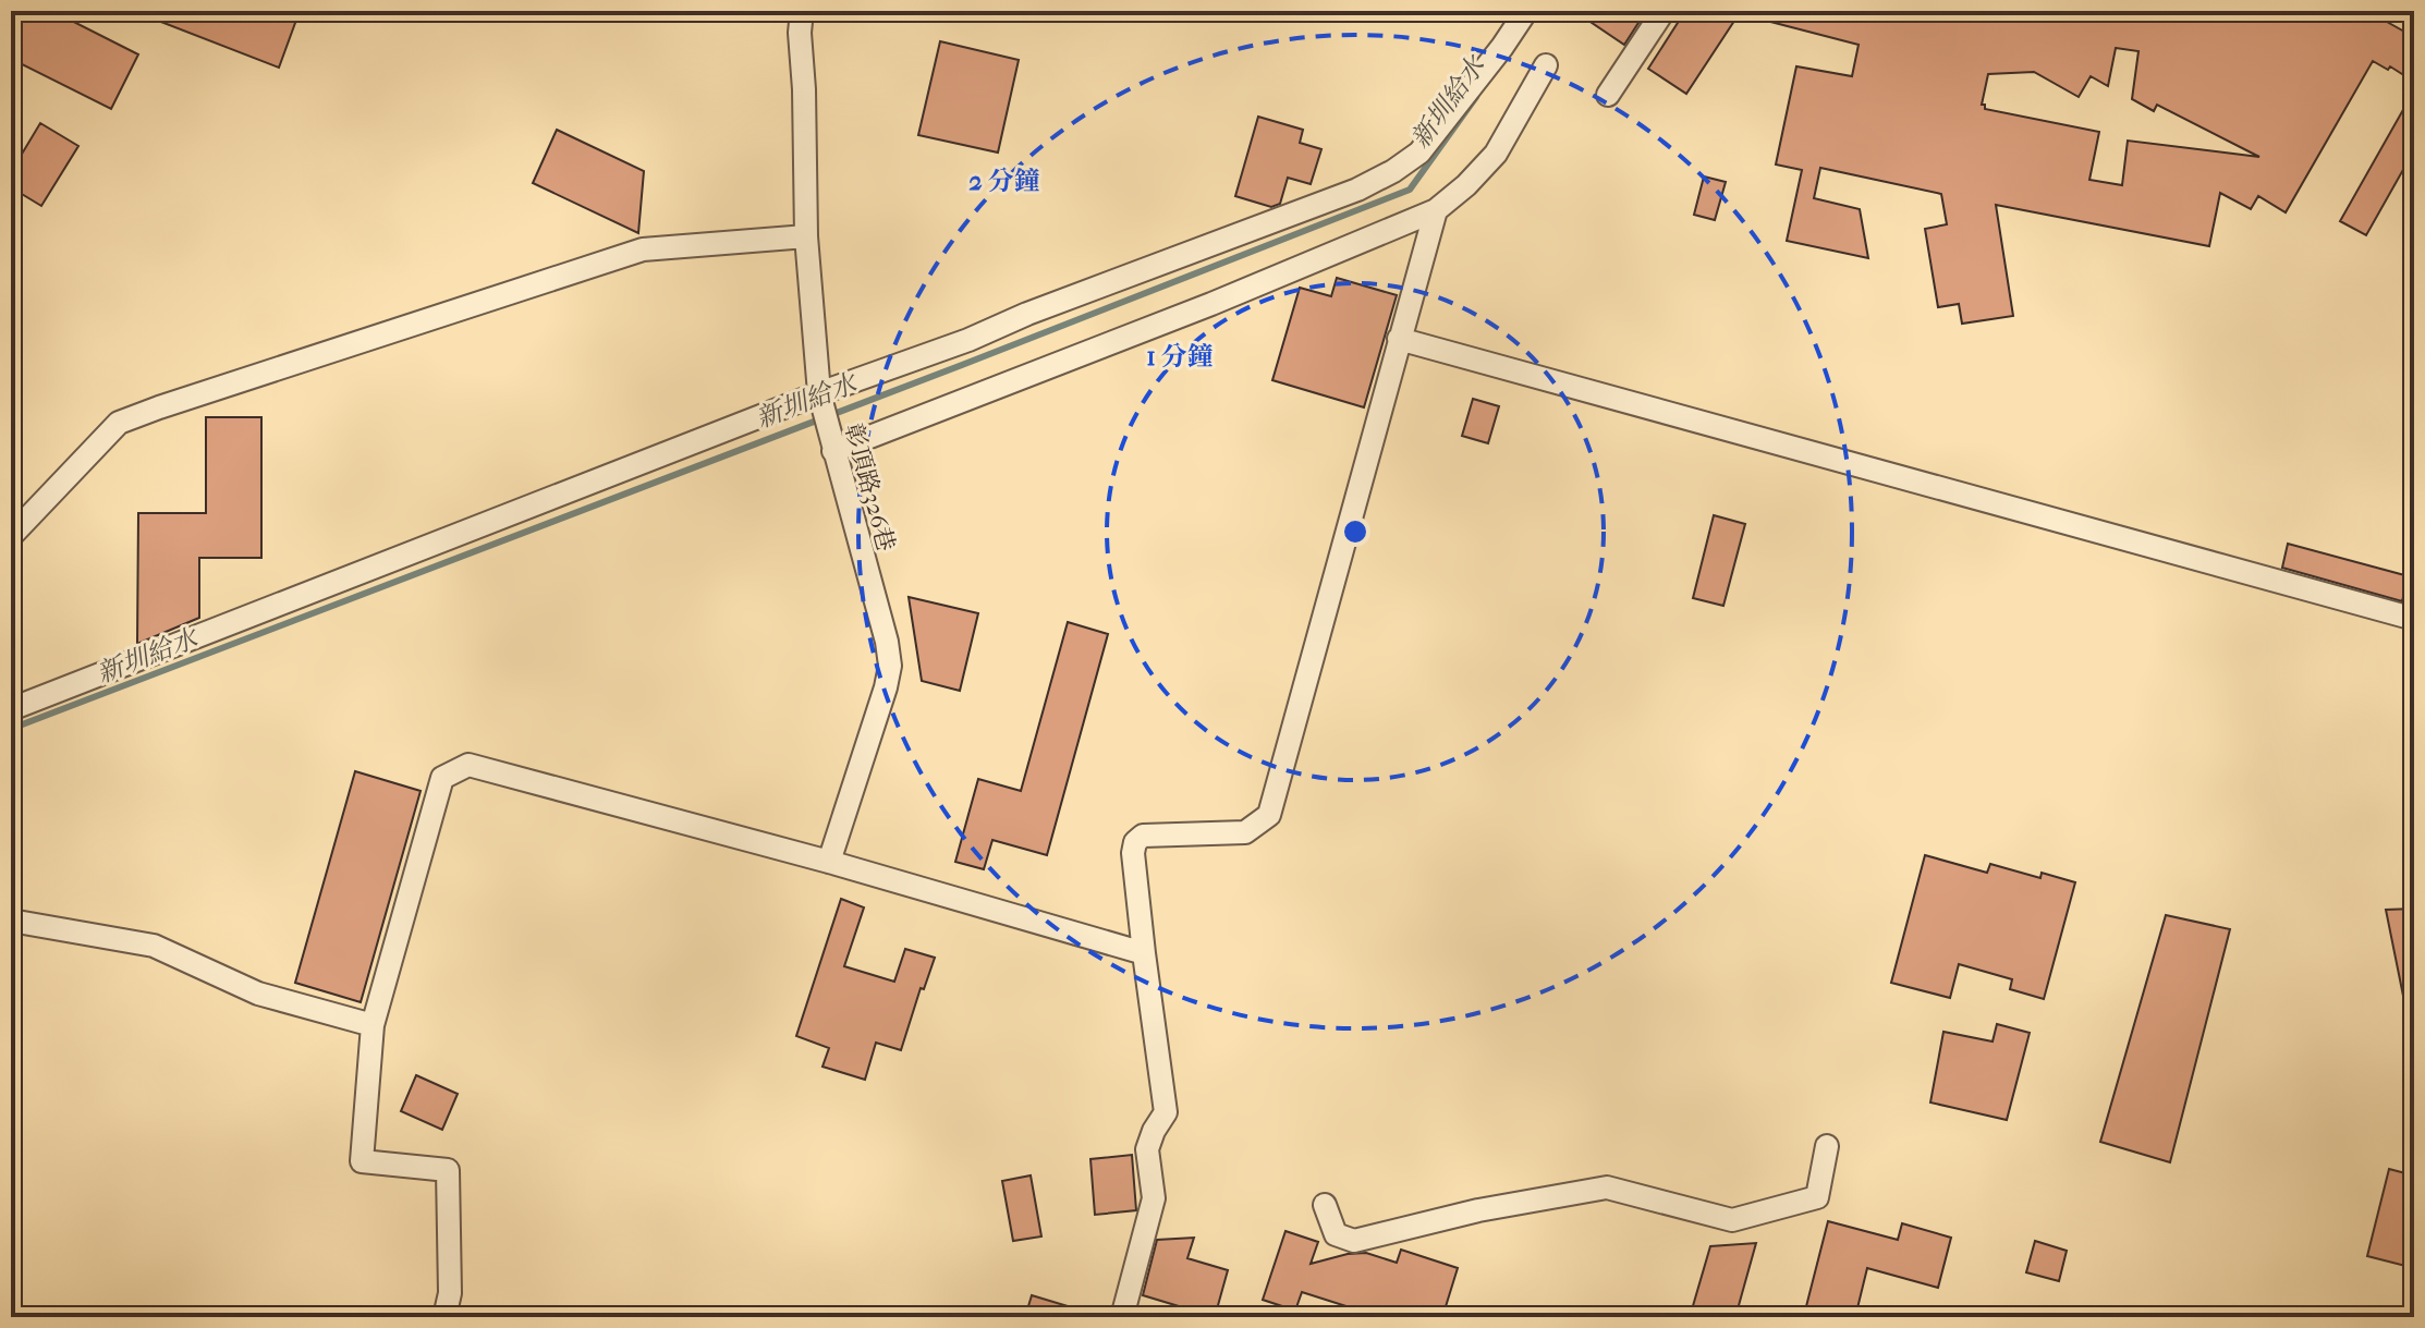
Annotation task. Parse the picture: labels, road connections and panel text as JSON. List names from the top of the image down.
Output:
{
  "streets": {
    "street": ["彰頂路326巷"]
  },
  "water": ["新圳給水"],
  "rings": ["2 分鐘", "1 分鐘"]
}
